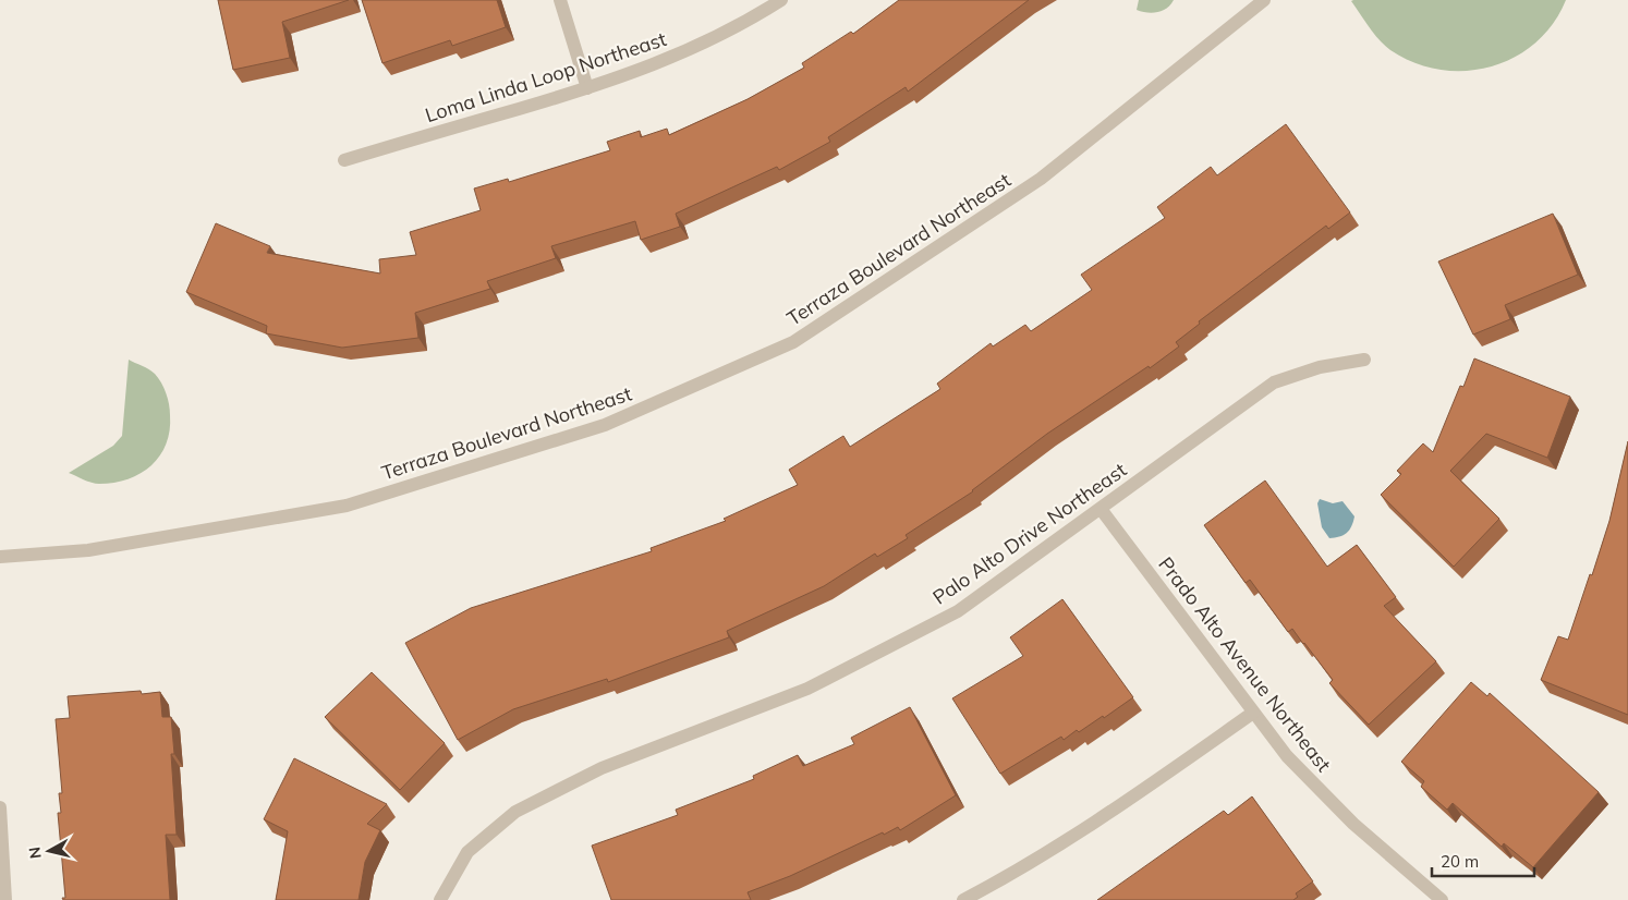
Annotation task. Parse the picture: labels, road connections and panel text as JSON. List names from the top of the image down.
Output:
{
  "streets": {
    "street": [
      "Loma Linda Loop Northeast",
      "Terraza Boulevard Northeast",
      "Palo Alto Drive Northeast",
      "Prado Alto Avenue Northeast"
    ]
  },
  "crossings": [
    ["Palo Alto Drive Northeast", "Prado Alto Avenue Northeast"]
  ],
  "scale_bar": "20 m",
  "north": "left"
}
